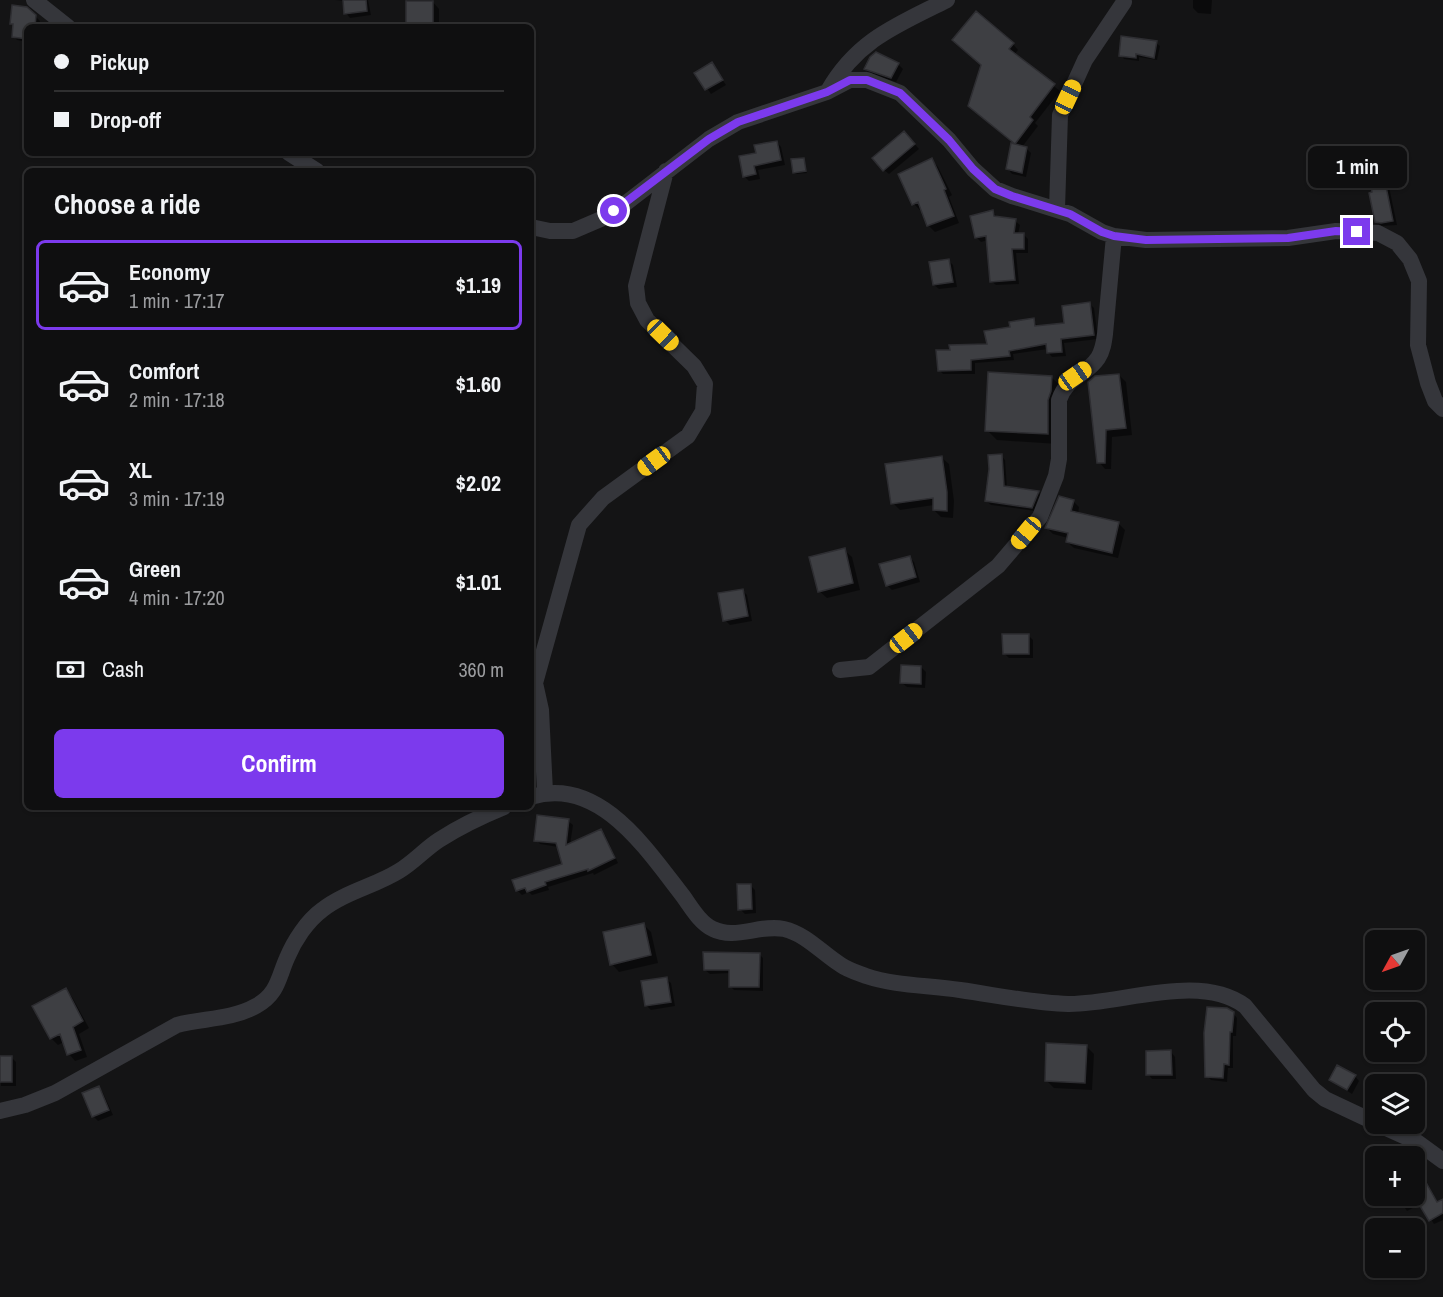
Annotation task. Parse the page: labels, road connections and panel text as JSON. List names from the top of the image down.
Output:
{
  "north": "bottom left",
  "page": {
    "banner": ["Pickup", "Drop-off"],
    "bubble": "1 min",
    "heading": "Choose a ride",
    "list": [
      {
        "name": "Economy",
        "note": "1 min · 17:17",
        "value": "$1.19"
      },
      {
        "name": "Comfort",
        "note": "2 min · 17:18",
        "value": "$1.60"
      },
      {
        "name": "XL",
        "note": "3 min · 17:19",
        "value": "$2.02"
      },
      {
        "name": "Green",
        "note": "4 min · 17:20",
        "value": "$1.01"
      }
    ],
    "pay": ["Cash", "360 m"],
    "buttons": "Confirm",
    "map_buttons": ["+", "−"]
  }
}
